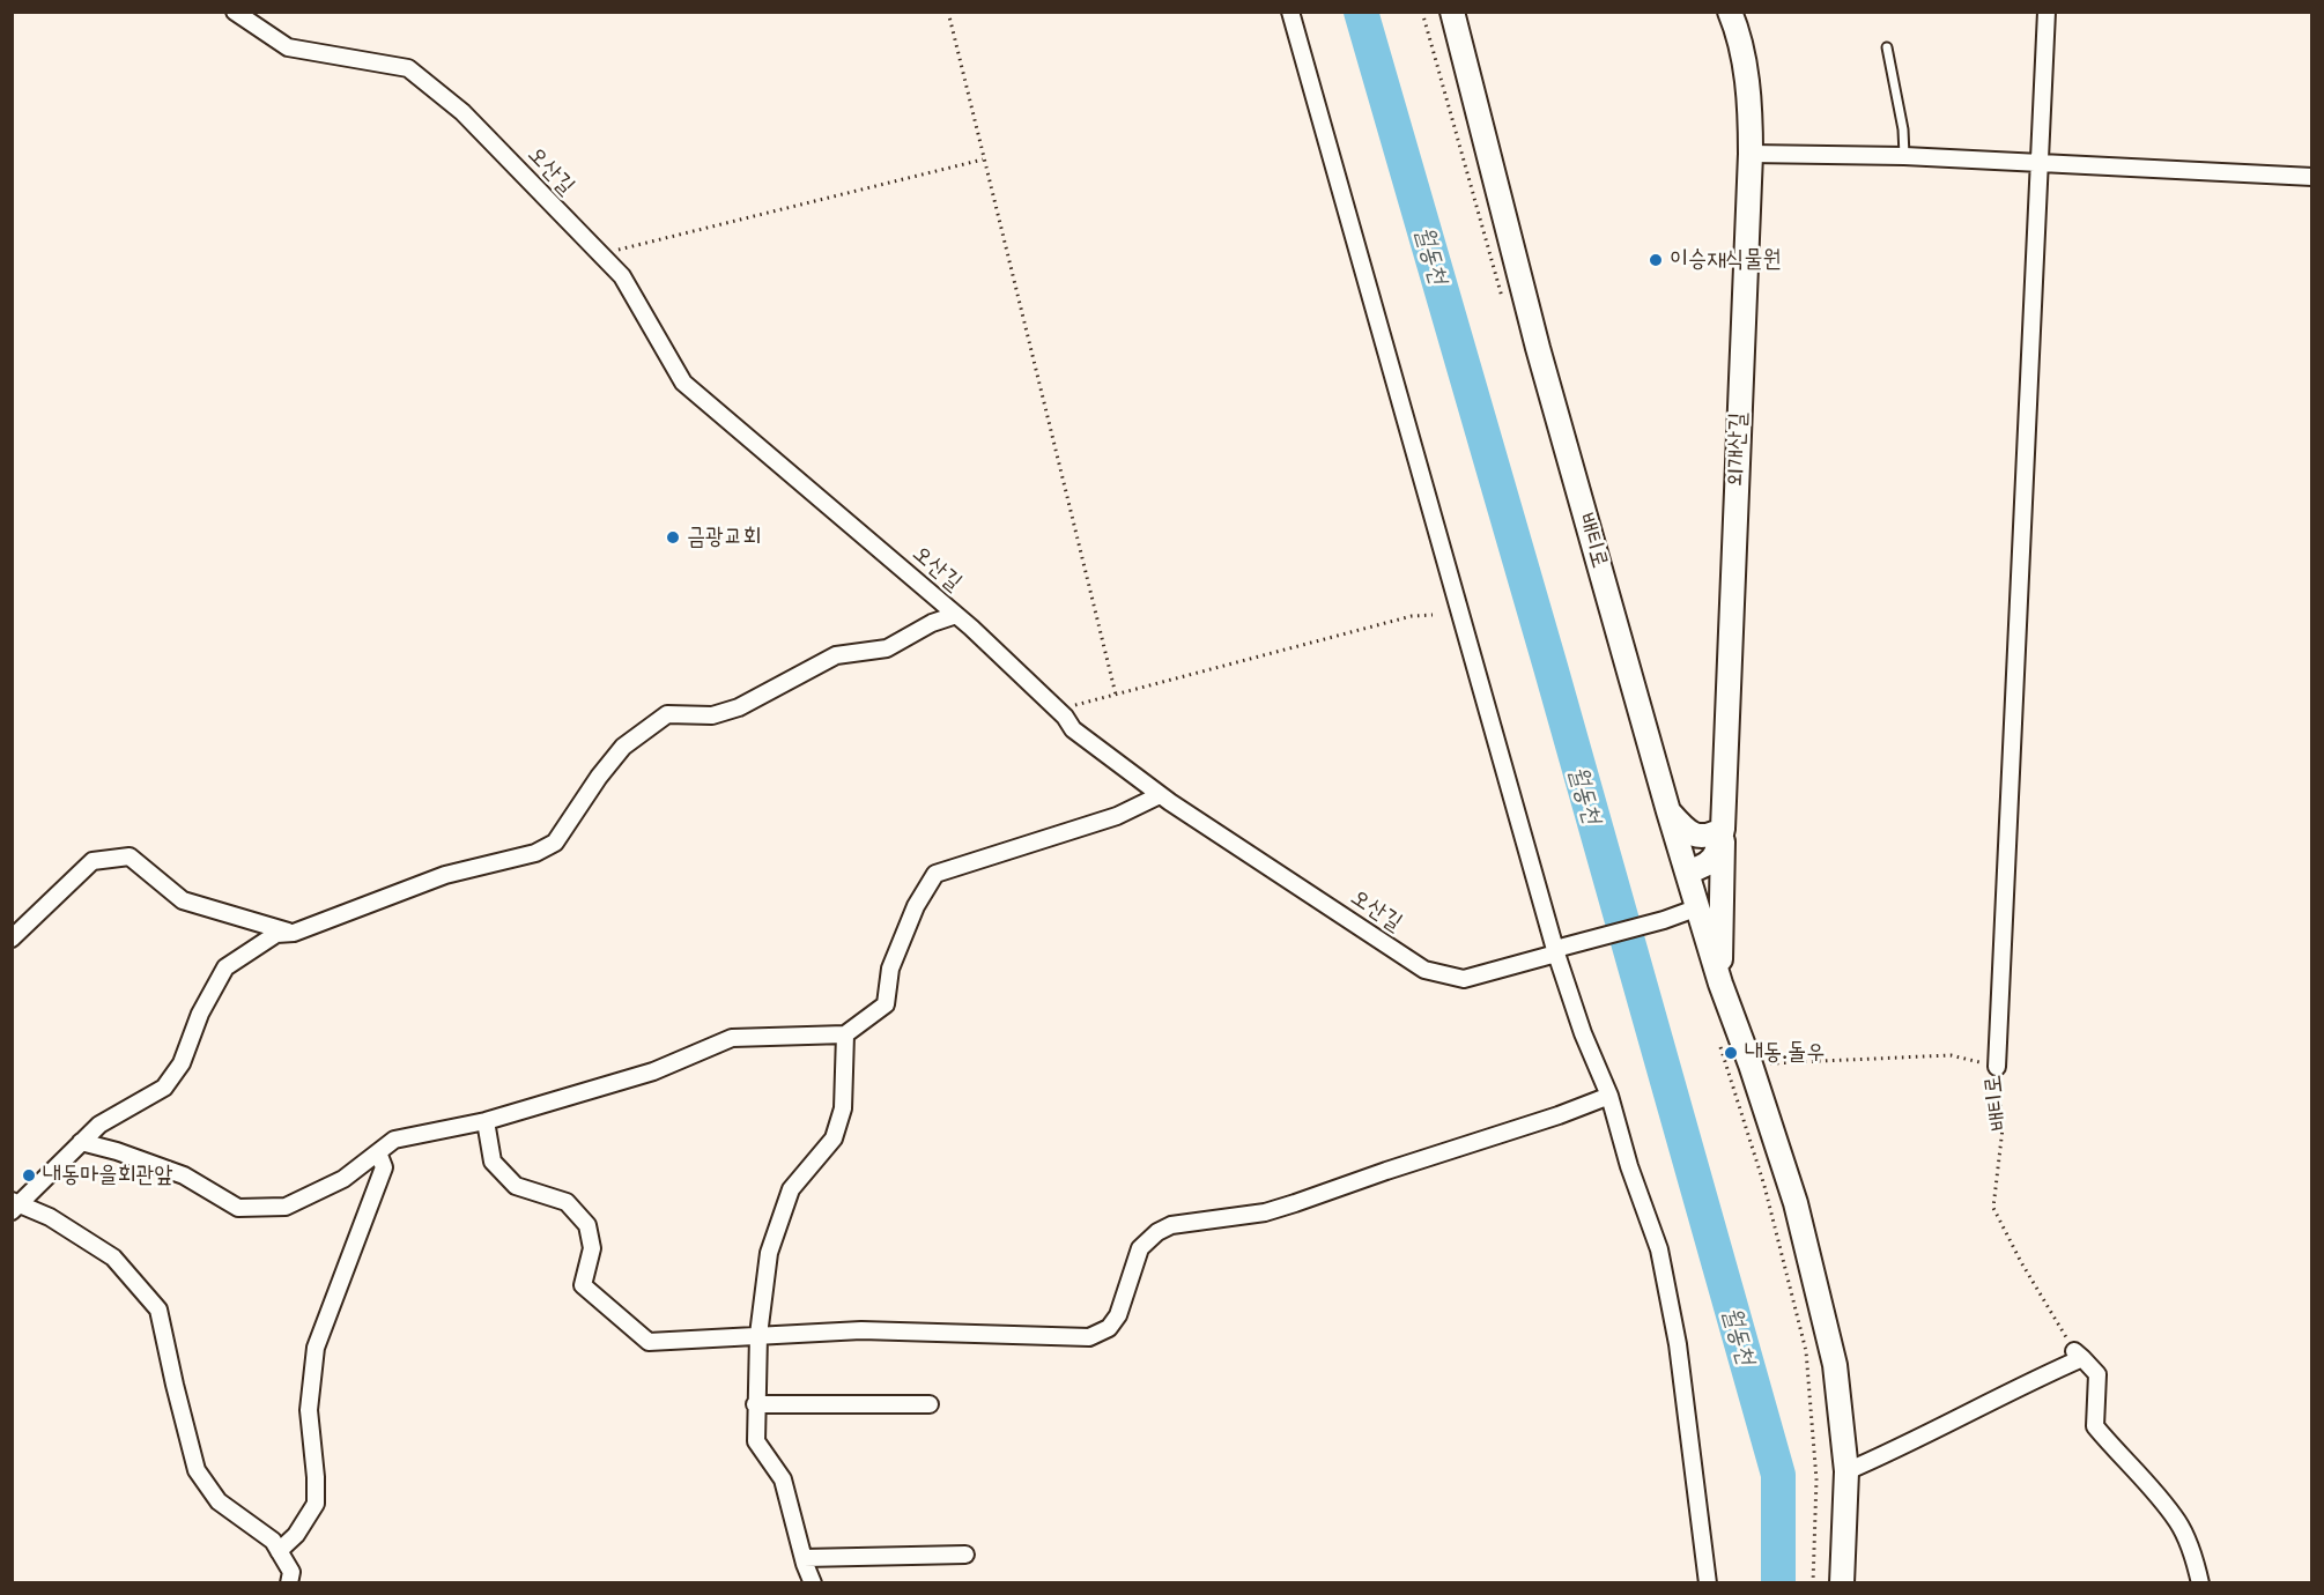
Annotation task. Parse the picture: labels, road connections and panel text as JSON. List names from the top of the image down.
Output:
{
  "streets": {
    "main road": ["외개산길", "배티로"],
    "street": ["오산길"]
  },
  "crossings": [
    ["오산길", "배티로"],
    ["외개산길", "배티로"]
  ],
  "water": ["월동천"],
  "places": [
    "이승재식물원",
    "금광교회",
    "내동.돌우",
    "내동마을회관앞"
  ]
}
